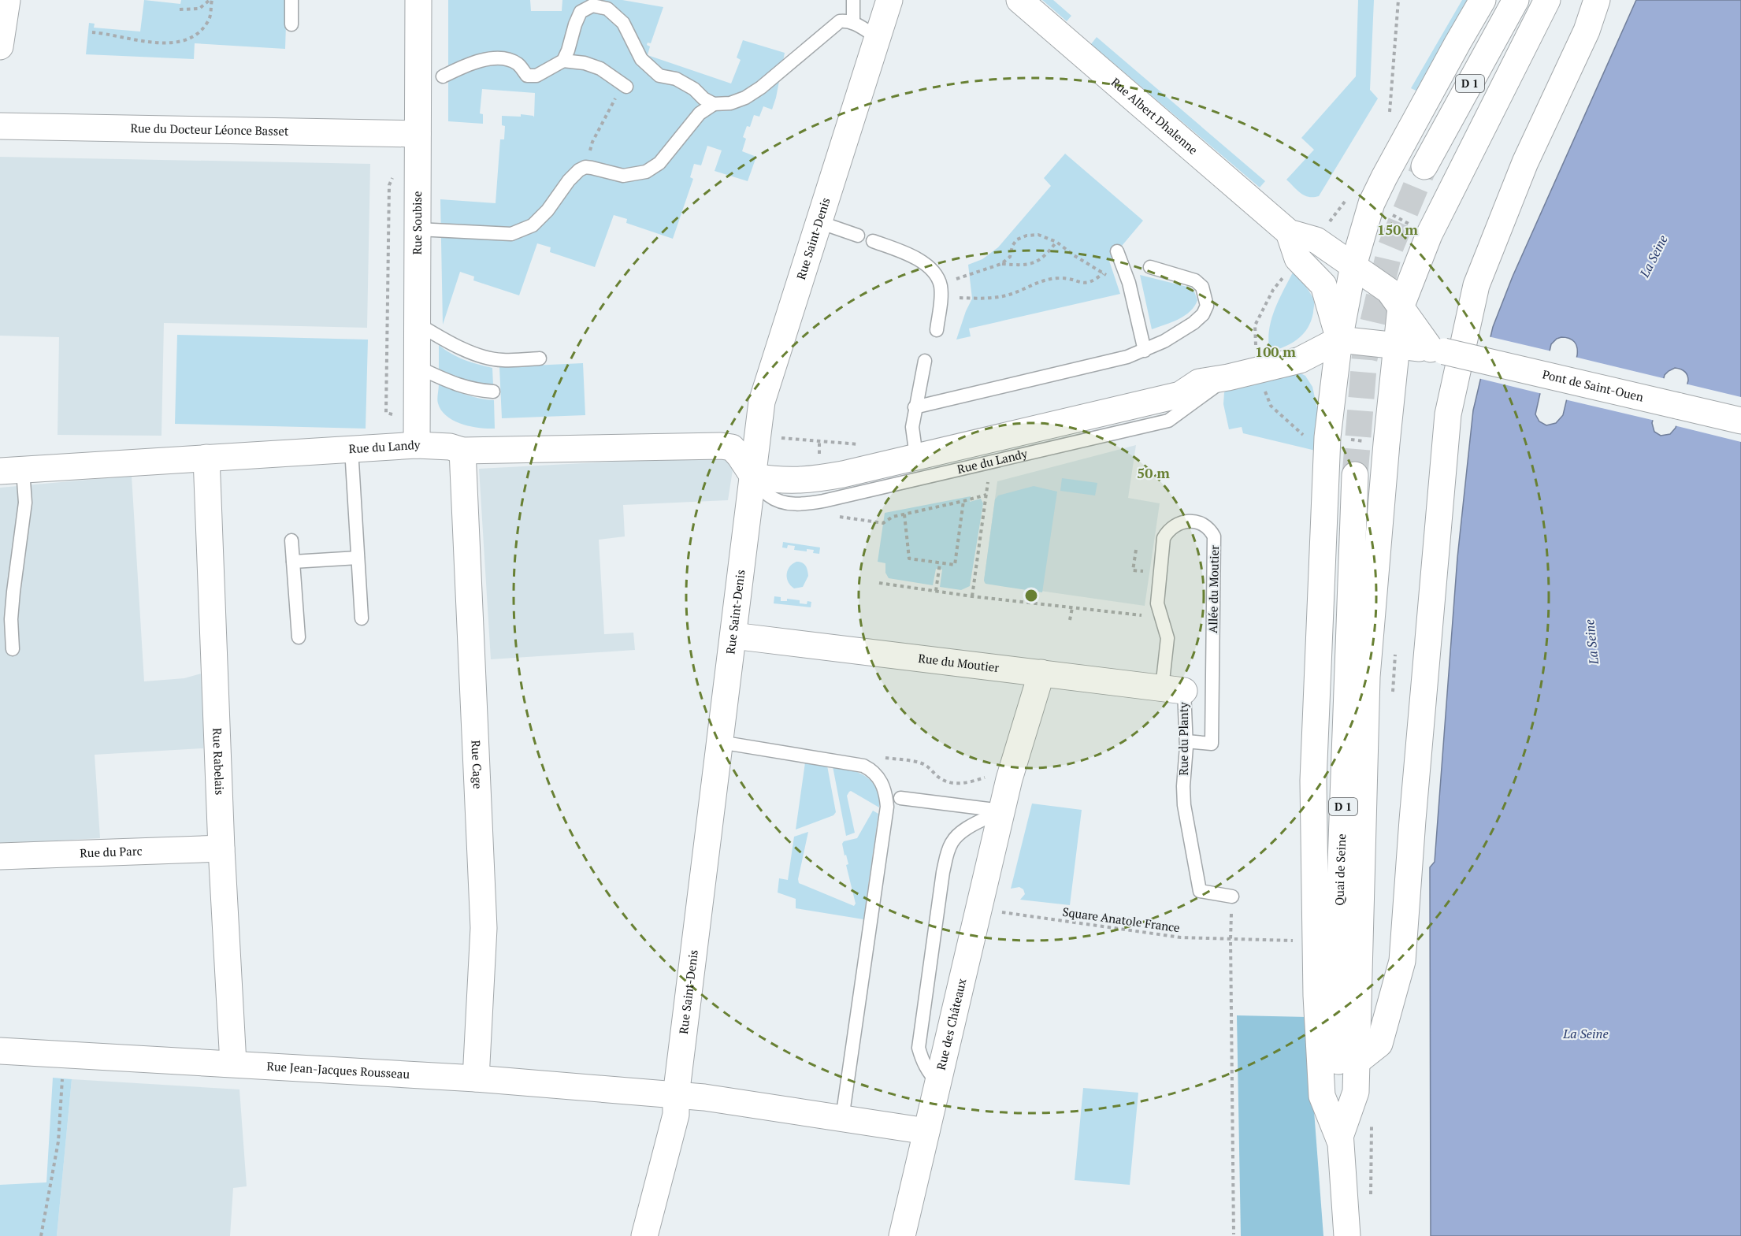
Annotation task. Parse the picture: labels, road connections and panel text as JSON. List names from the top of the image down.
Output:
{
  "streets": {
    "street": [
      "D 1",
      "Rue Albert Dhalenne",
      "Rue du Docteur Léonce Basset",
      "Rue Soubise",
      "Rue Saint-Denis",
      "Pont de Saint-Ouen",
      "Rue du Landy",
      "Rue du Moutier",
      "Rue Rabelais",
      "Rue Cage",
      "Rue du Parc",
      "Quai de Seine",
      "Rue des Châteaux",
      "Rue Jean-Jacques Rousseau"
    ],
    "lane": ["Allée du Moutier", "Rue du Planty"],
    "path": ["Square Anatole France"]
  },
  "crossings": [
    ["Rue Albert Dhalenne", "Pont de Saint-Ouen"],
    ["Rue du Docteur Léonce Basset", "Rue Soubise"],
    ["Rue Soubise", "Rue du Landy"],
    ["Rue Saint-Denis", "Rue du Landy"],
    ["Rue Saint-Denis", "Rue du Moutier"],
    ["Rue Saint-Denis", "Rue Jean-Jacques Rousseau"],
    ["Pont de Saint-Ouen", "Rue du Landy"],
    ["Rue du Landy", "Rue Rabelais"],
    ["Rue du Landy", "Rue Cage"],
    ["Allée du Moutier", "Rue du Moutier"],
    ["Allée du Moutier", "Rue du Planty"],
    ["Rue du Moutier", "Rue du Planty"],
    ["Rue du Moutier", "Rue des Châteaux"],
    ["Rue Rabelais", "Rue du Parc"],
    ["Rue Rabelais", "Rue Jean-Jacques Rousseau"],
    ["Rue Cage", "Rue Jean-Jacques Rousseau"],
    ["Square Anatole France", "Rue des Châteaux"]
  ],
  "water": ["La Seine"],
  "rings": ["150 m", "100 m", "50 m"]
}
